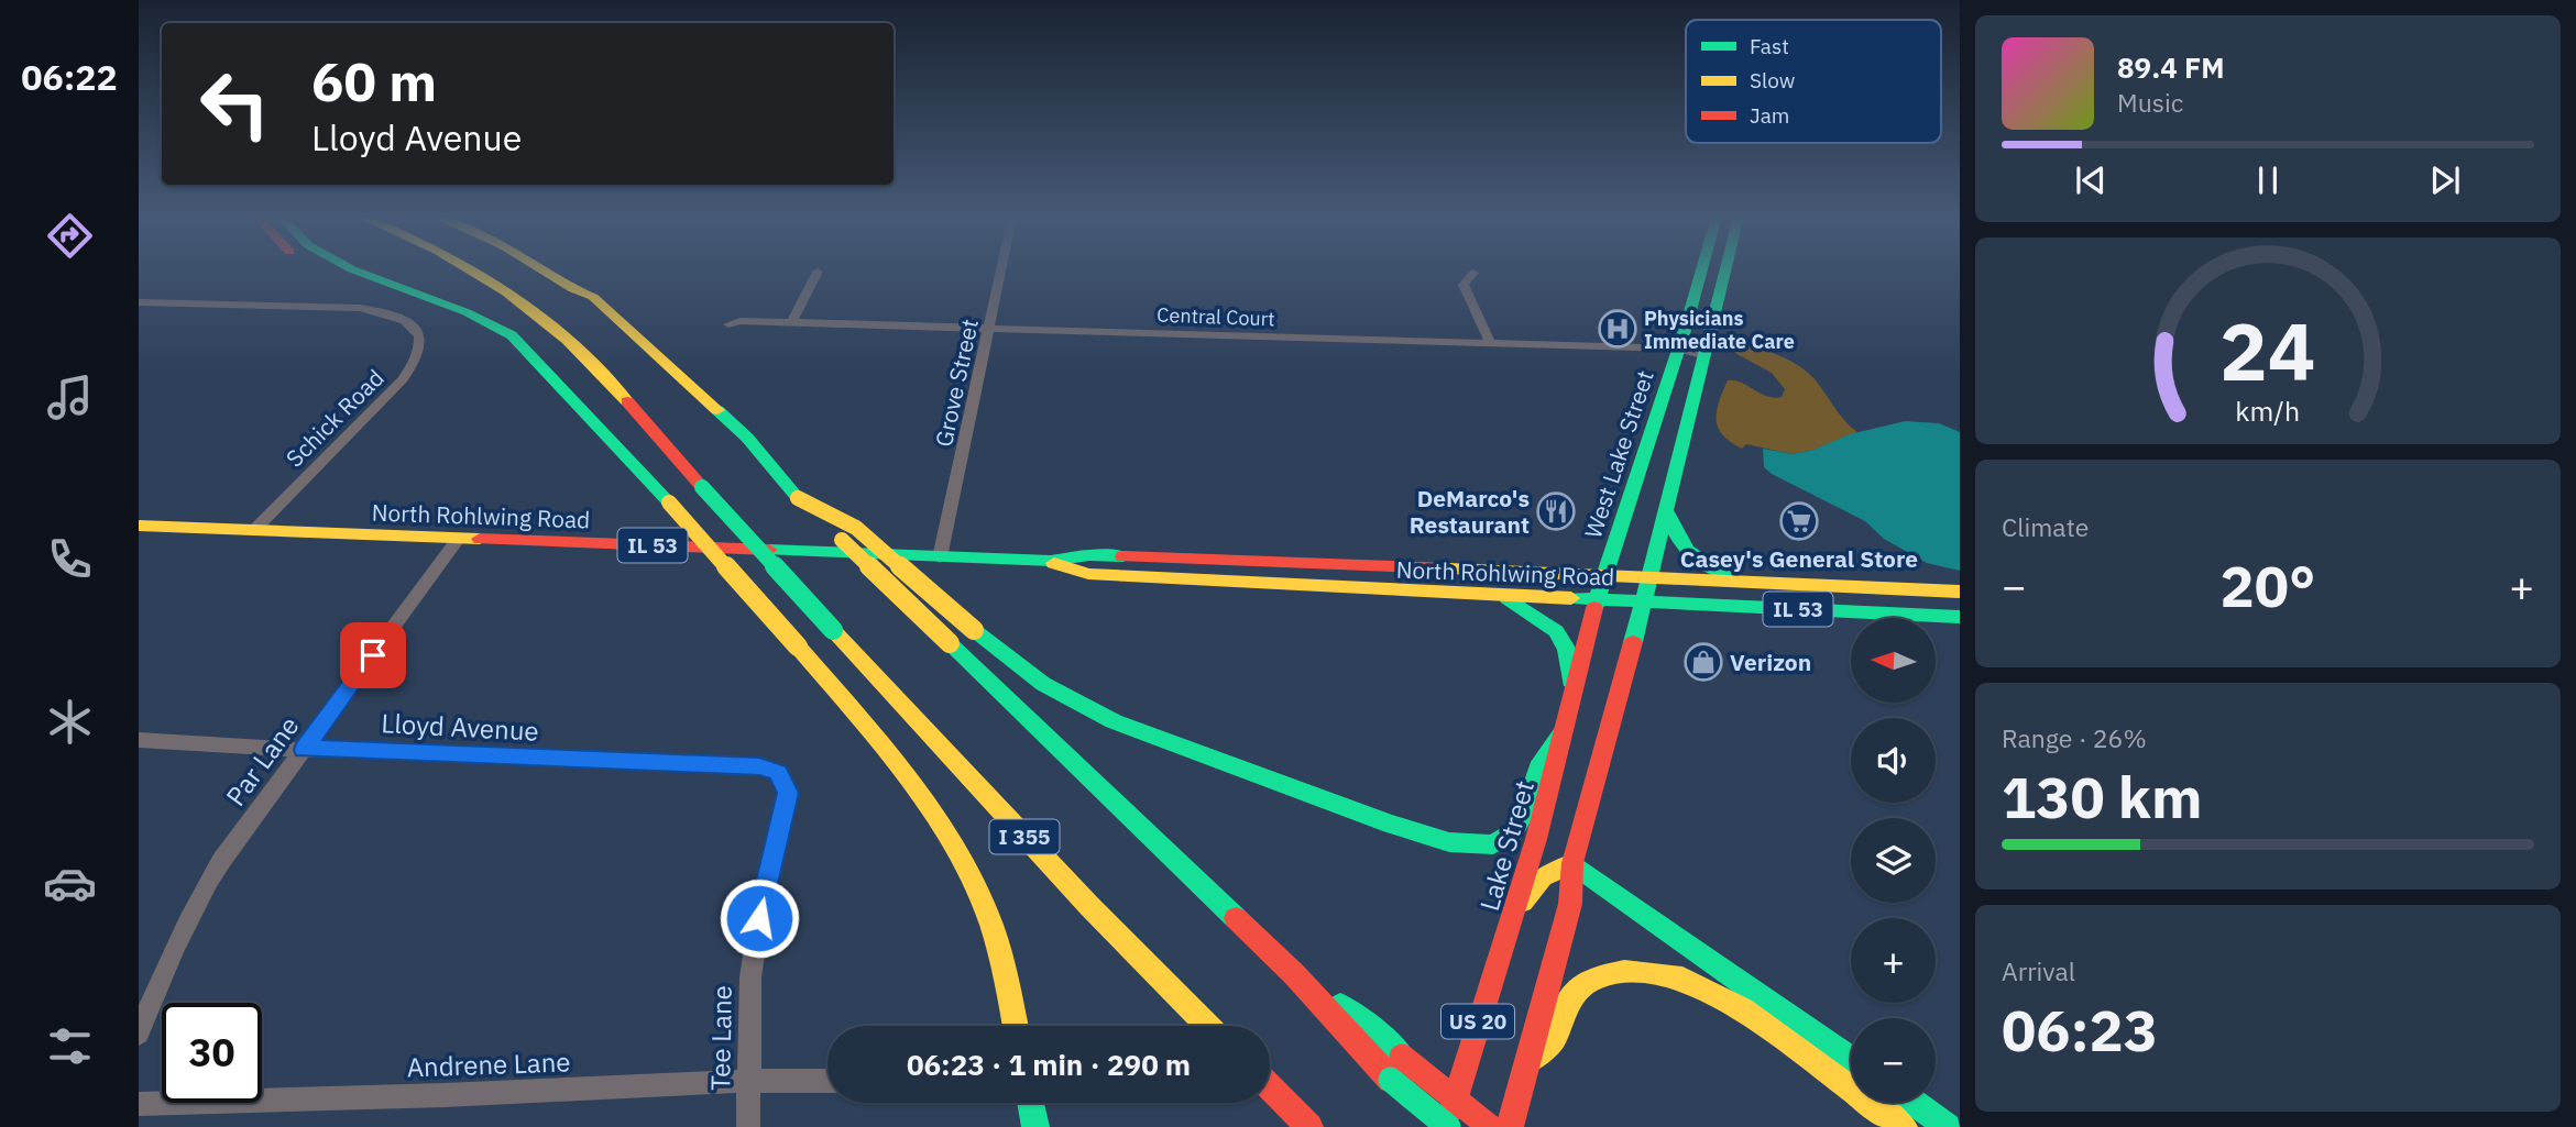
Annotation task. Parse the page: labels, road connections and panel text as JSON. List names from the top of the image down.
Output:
{
  "streets": {
    "main road": [
      "West Lake Street",
      "North Rohlwing Road",
      "IL 53",
      "I 355",
      "Lake Street",
      "US 20"
    ],
    "street": [
      "Central Court",
      "Grove Street",
      "Schick Road",
      "Lloyd Avenue",
      "Par Lane",
      "Tee Lane",
      "Andrene Lane"
    ]
  },
  "crossings": [
    ["Central Court", "Grove Street"],
    ["Central Court", "West Lake Street"],
    ["Central Court", "US 20"],
    ["Grove Street", "North Rohlwing Road"],
    ["Schick Road", "North Rohlwing Road"],
    ["West Lake Street", "North Rohlwing Road"],
    ["West Lake Street", "Lake Street"],
    ["North Rohlwing Road", "Par Lane"],
    ["North Rohlwing Road", "Lake Street"],
    ["North Rohlwing Road", "US 20"],
    ["Lloyd Avenue", "Par Lane"],
    ["Lloyd Avenue", "Tee Lane"],
    ["Tee Lane", "Andrene Lane"]
  ],
  "places": {
    "hospital": ["Physicians Immediate Care"],
    "restaurant": ["DeMarco's Restaurant"],
    "supermarket": ["Casey's General Store"],
    "shop": ["Verizon"]
  },
  "legend": ["Fast", "Slow", "Jam"],
  "north": "left",
  "page": {
    "tabs": "06:22",
    "turn": ["60 m", "Lloyd Avenue"],
    "song": ["89.4 FM", "Music"],
    "tile": [
      "Climate",
      ["Range · 26%", "130 km"],
      ["Arrival", "06:23"]
    ],
    "heat": ["−", "20°", "+"],
    "map_buttons": ["+", "−"],
    "limit": "30",
    "trip": "06:23 · 1 min · 290 m",
    "gauge": ["24", "km/h"]
  }
}
